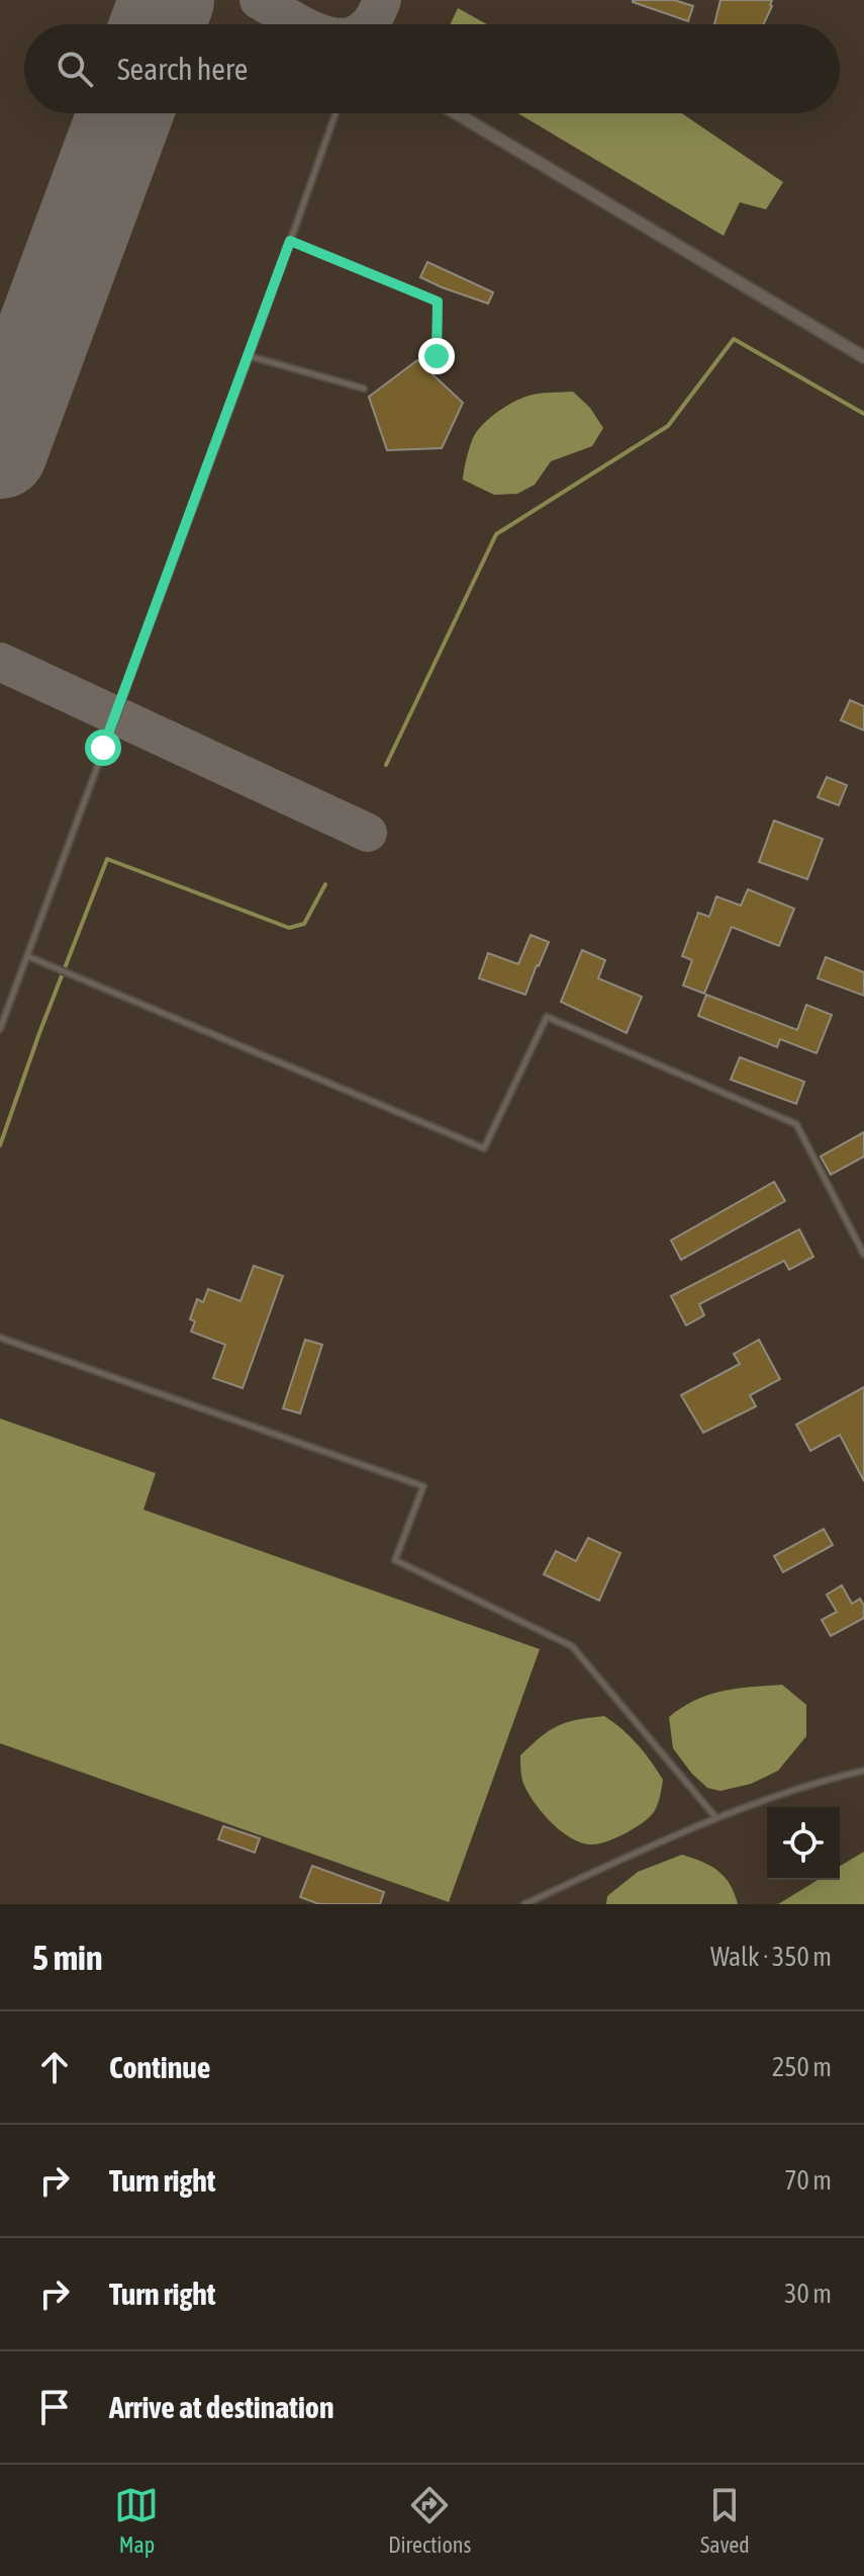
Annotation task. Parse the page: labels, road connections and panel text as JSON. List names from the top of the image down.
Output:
{
  "page": {
    "search": "Search here",
    "heading": ["5 min", "Walk · 350 m"],
    "list": [
      ["Continue", "250 m"],
      ["Turn right", "70 m"],
      ["Turn right", "30 m"],
      "Arrive at destination"
    ],
    "nav": ["Map", "Directions", "Saved"]
  }
}
